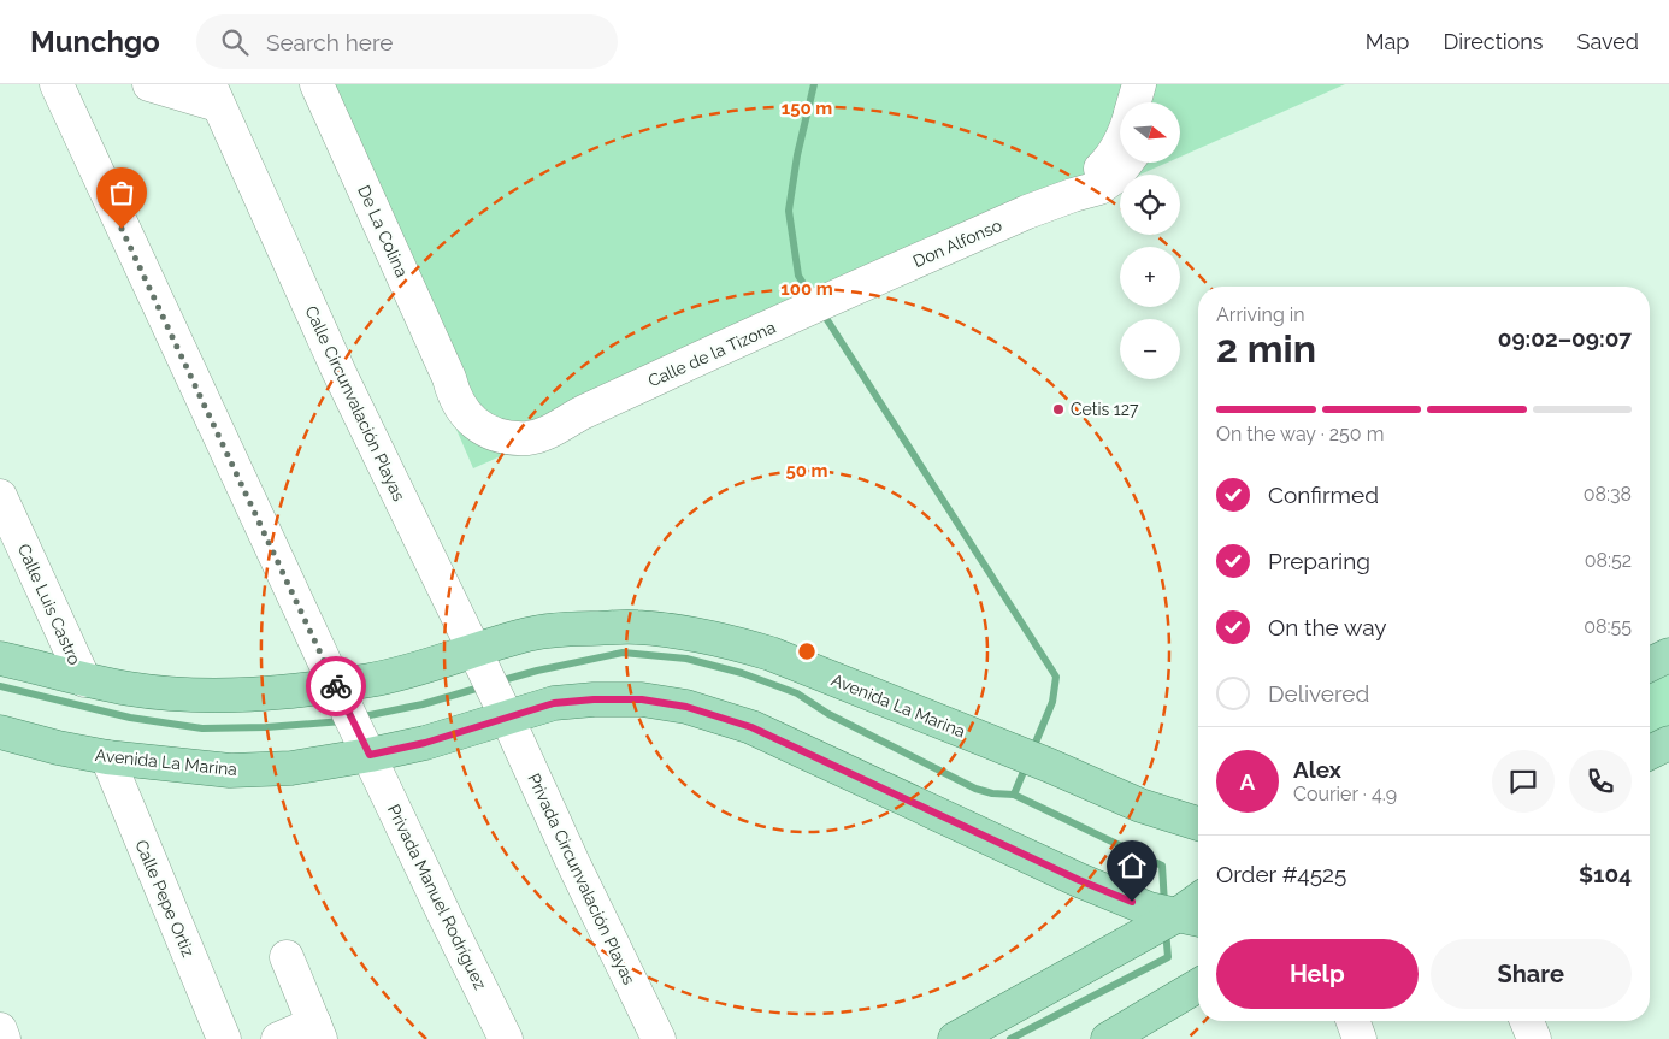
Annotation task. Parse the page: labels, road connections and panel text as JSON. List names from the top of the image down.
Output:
{
  "streets": {
    "main road": ["Avenida La Marina"],
    "street": [
      "De La Colina",
      "Don Alfonso",
      "Calle de la Tizona",
      "Calle Circunvalación Playas",
      "Calle Luis Castro",
      "Privada Circunvalación Playas",
      "Privada Manuel Rodríguez",
      "Calle Pepe Ortiz"
    ]
  },
  "crossings": [
    ["De La Colina", "Calle de la Tizona"],
    ["Don Alfonso", "Calle de la Tizona"],
    ["Calle Circunvalación Playas", "Avenida La Marina"],
    ["Calle Circunvalación Playas", "Privada Circunvalación Playas"],
    ["Calle Luis Castro", "Avenida La Marina"],
    ["Avenida La Marina", "Privada Circunvalación Playas"],
    ["Avenida La Marina", "Privada Manuel Rodríguez"],
    ["Avenida La Marina", "Calle Pepe Ortiz"]
  ],
  "places": ["Cetis 127"],
  "north": "right",
  "page": {
    "header": "Munchgo",
    "search": "Search here",
    "nav": ["Map", "Directions", "Saved"],
    "map_buttons": ["+", "−"],
    "heading": ["2 min", "Arriving in", "09:02–09:07"],
    "panel": [
      "Alex",
      "Courier · 4.9",
      "Order #4525",
      "$104"
    ],
    "bar": "On the way · 250 m",
    "list": [
      ["Confirmed", "08:38"],
      ["Preparing", "08:52"],
      ["On the way", "08:55"],
      "Delivered"
    ],
    "round": "A",
    "buttons": ["Help", "Share"]
  },
  "rings": ["150 m", "100 m", "50 m"]
}
